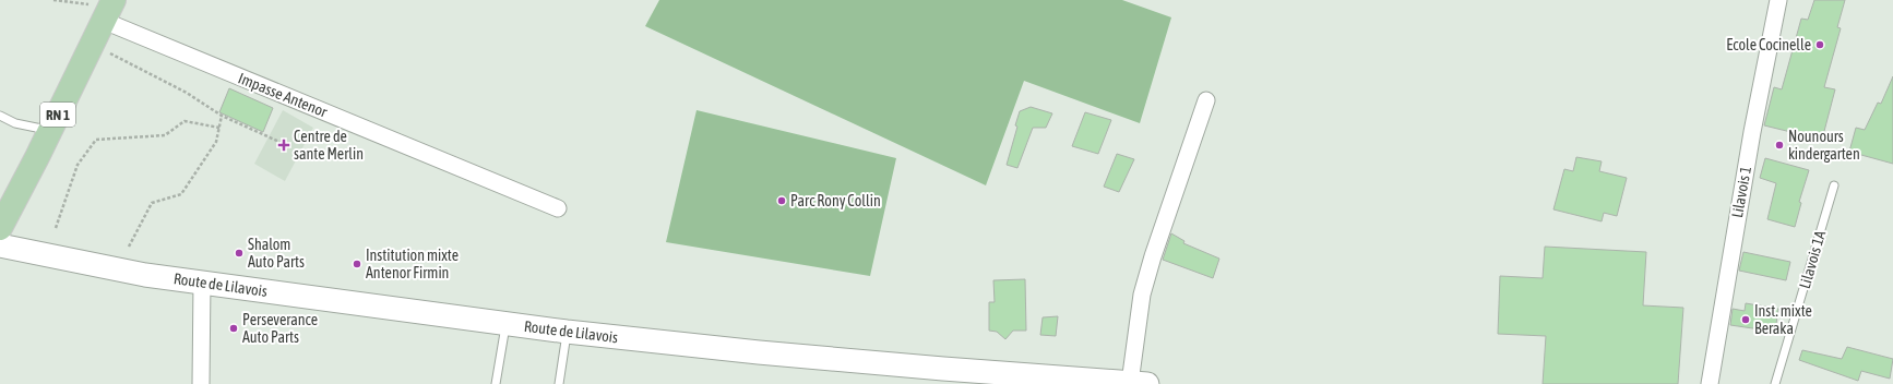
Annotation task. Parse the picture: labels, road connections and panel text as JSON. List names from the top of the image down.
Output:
{
  "streets": {
    "main road": ["RN 1", "Route de Lilavois"],
    "street": ["Impasse Antenor", "Lilavois 1"],
    "lane": ["Lilavois 1A"]
  },
  "crossings": [
    ["Impasse Antenor", "RN 1"]
  ],
  "places": {
    "other": [
      "Ecole Cocinelle",
      "Nounours kindergarten",
      "Parc Rony Collin",
      "Shalom Auto Parts",
      "Institution mixte Antenor Firmin",
      "Inst. mixte Beraka",
      "Perseverance Auto Parts"
    ],
    "health": ["Centre de sante Merlin"]
  }
}
